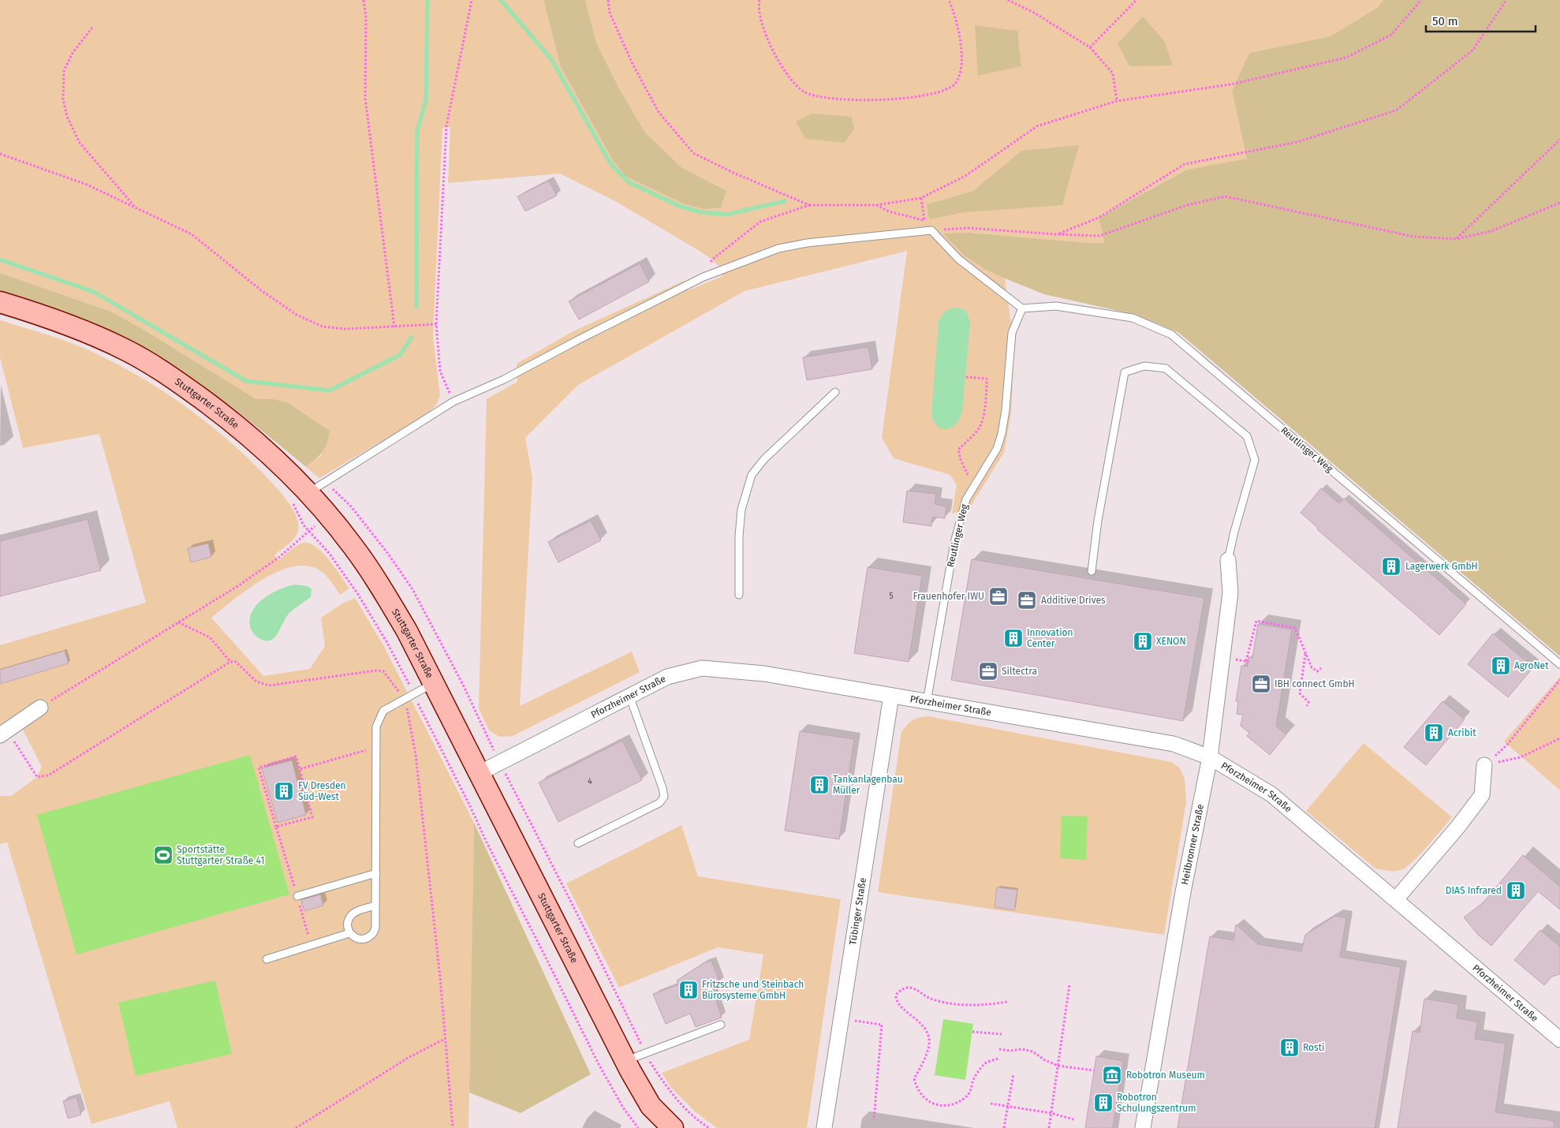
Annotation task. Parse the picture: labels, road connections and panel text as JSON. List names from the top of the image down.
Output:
{
  "streets": {
    "main road": ["Stuttgarter Straße"],
    "street": ["Pforzheimer Straße", "Heilbronner Straße", "Tübinger Straße"],
    "lane": ["Reutlinger Weg"]
  },
  "crossings": [
    ["Stuttgarter Straße", "Pforzheimer Straße"],
    ["Reutlinger Weg", "Pforzheimer Straße"],
    ["Pforzheimer Straße", "Heilbronner Straße"],
    ["Pforzheimer Straße", "Tübinger Straße"]
  ],
  "places": {
    "building": [
      "Lagerwerk GmbH",
      "Innovation Center",
      "XENON",
      "AgroNet",
      "Acribit",
      "Tankanlagenbau Müller",
      "FV Dresden Süd-West",
      "DIAS Infrared",
      "Fritzsche und Steinbach Bürosysteme GmbH",
      "Rosti",
      "Robotron Schulungszentrum"
    ],
    "office": [
      "Frauenhofer IWU",
      "Additive Drives",
      "Siltectra",
      "IBH connect GmbH"
    ],
    "sports": ["Sportstätte Stuttgarter Straße 41"],
    "museum": ["Robotron Museum"]
  },
  "house_numbers": ["5", "4"],
  "scale_bar": "50 m"
}
